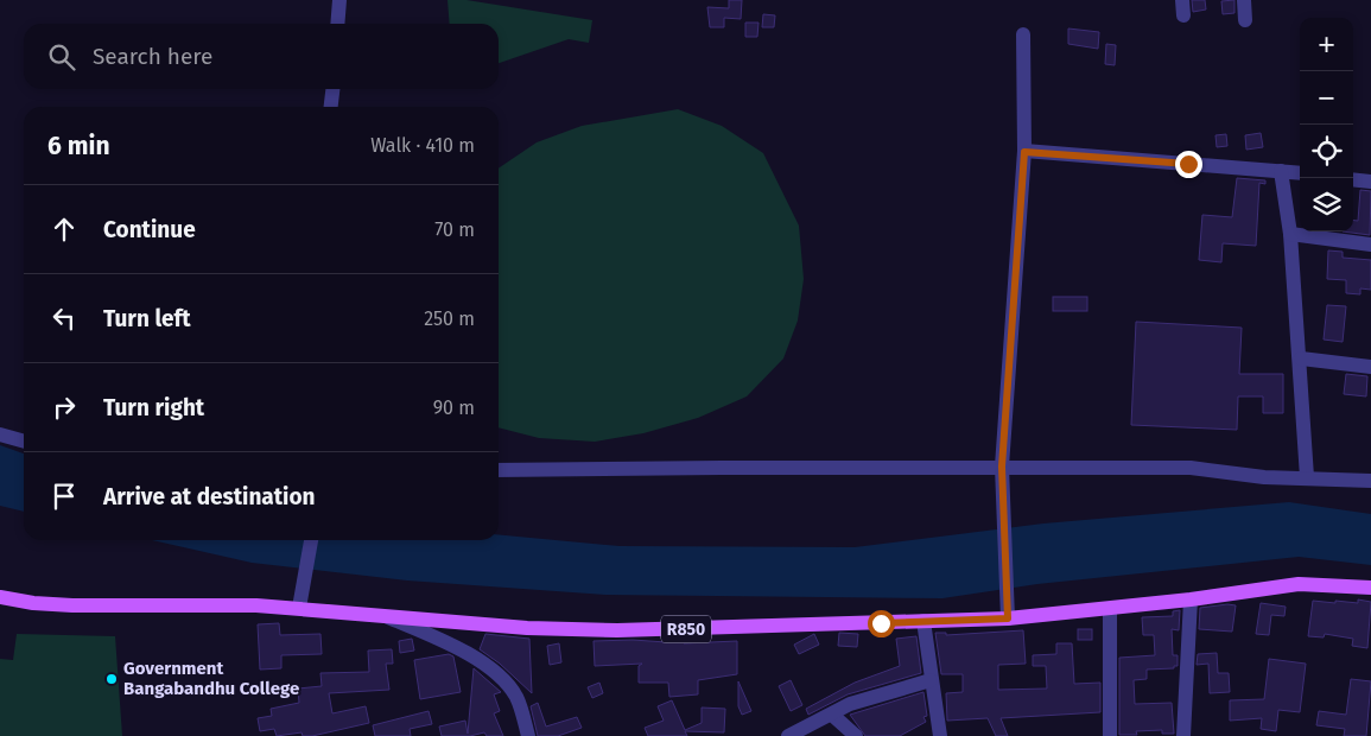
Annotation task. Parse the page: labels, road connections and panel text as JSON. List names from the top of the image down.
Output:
{
  "streets": {
    "main road": ["R850"]
  },
  "places": ["Government Bangabandhu College"],
  "page": {
    "map_buttons": ["+", "−"],
    "search": "Search here",
    "heading": ["6 min", "Walk · 410 m"],
    "list": [
      ["Continue", "70 m"],
      ["Turn left", "250 m"],
      ["Turn right", "90 m"],
      "Arrive at destination"
    ]
  }
}
